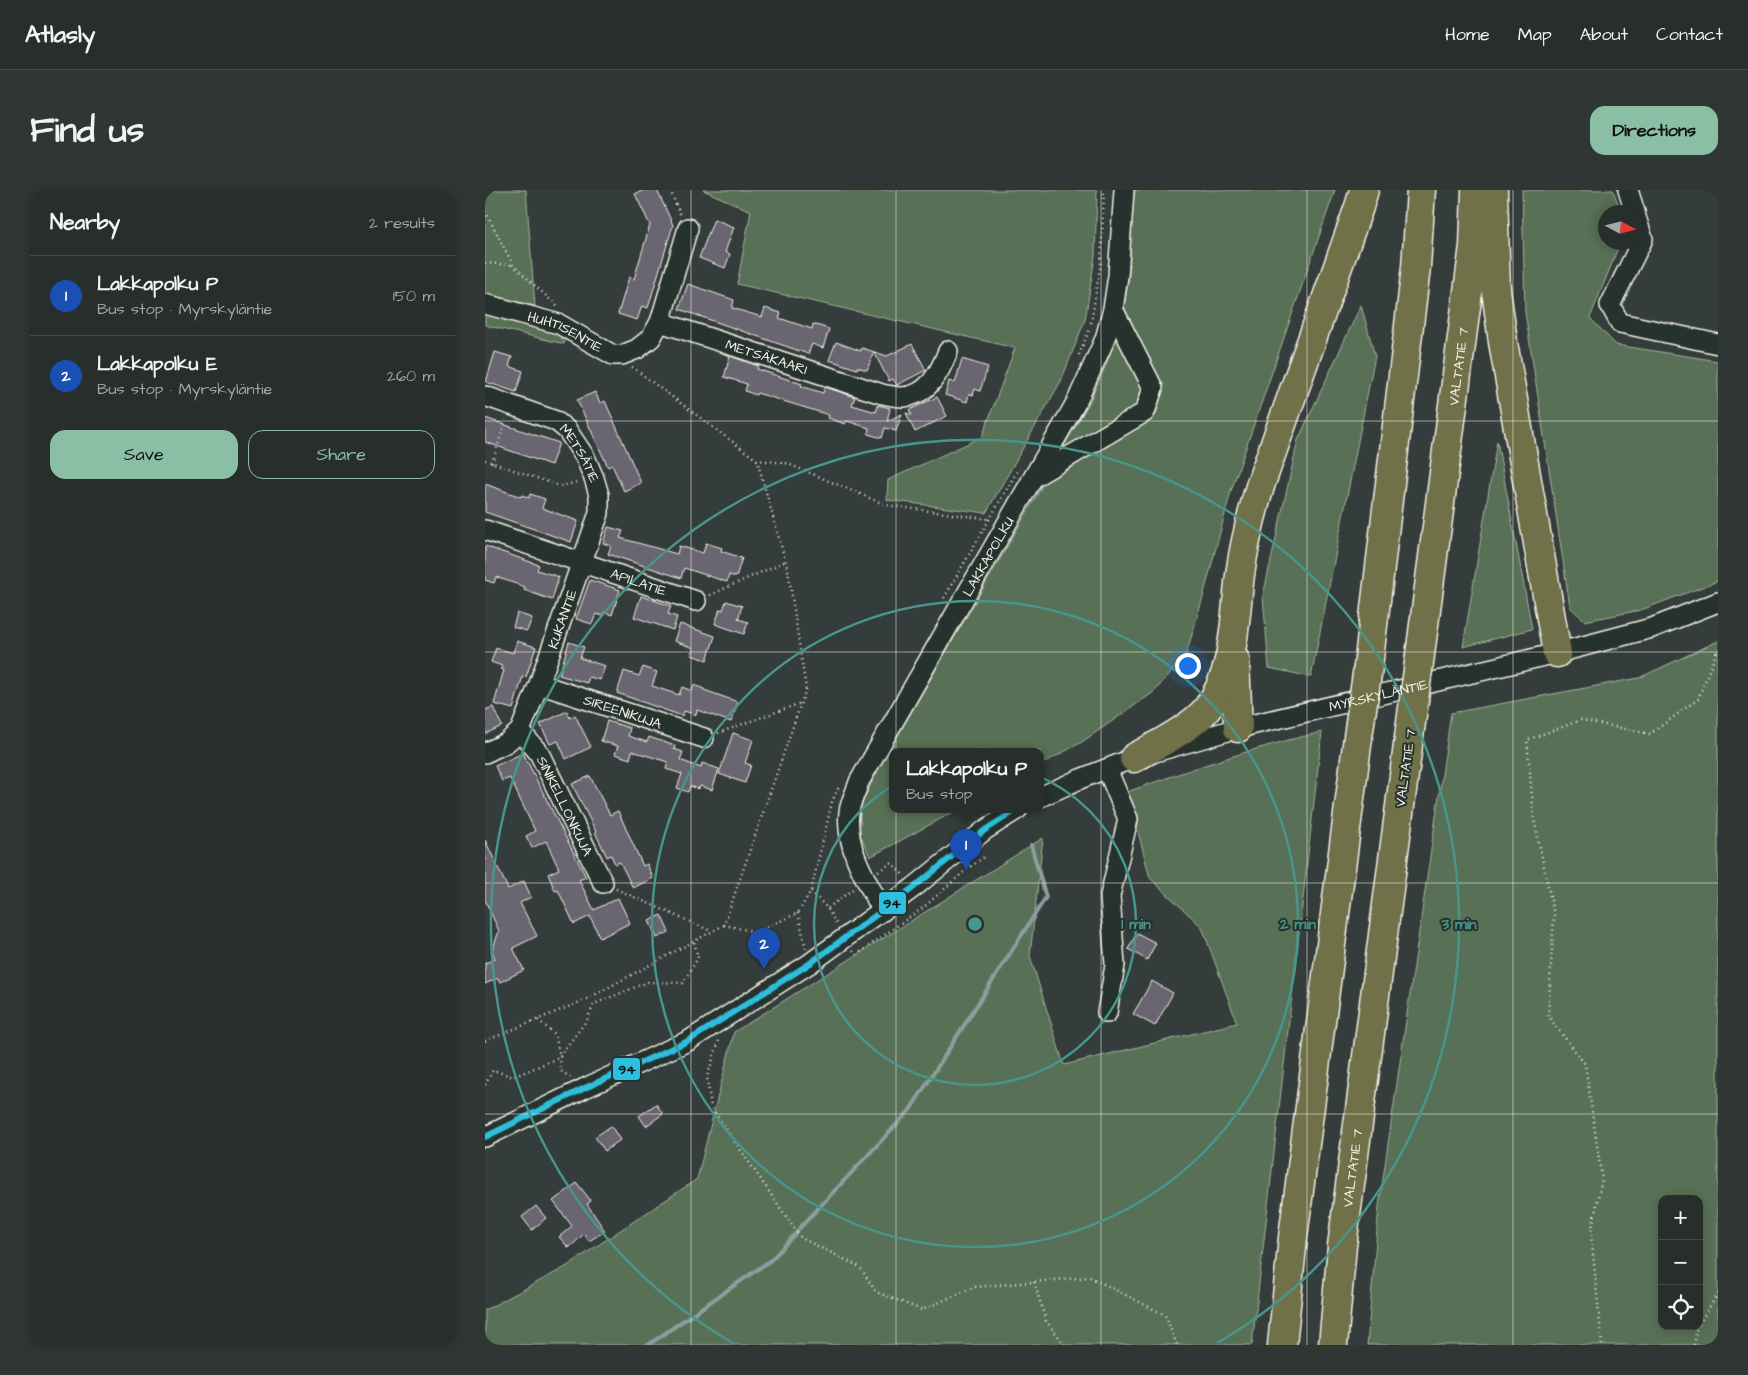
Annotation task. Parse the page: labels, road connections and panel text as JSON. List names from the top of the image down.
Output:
{
  "streets": {
    "highway": ["VALTATIE 7"],
    "street": [
      "HUHTISENTIE",
      "METSÄKAARI",
      "METSÄTIE",
      "LAKKAPOLKU",
      "APILATIE",
      "KUKANTIE",
      "MYRSKYLÄNTIE",
      "SIREENIKUJA",
      "SINIKELLONKUJA"
    ]
  },
  "crossings": [
    ["METSÄTIE", "APILATIE"],
    ["METSÄTIE", "KUKANTIE"],
    ["APILATIE", "KUKANTIE"],
    ["KUKANTIE", "SIREENIKUJA"],
    ["KUKANTIE", "SINIKELLONKUJA"]
  ],
  "lines": ["transit line 94"],
  "north": "right",
  "page": {
    "header": "Atlasly",
    "nav": [
      "Home",
      "Map",
      "About",
      "Contact"
    ],
    "title": "Find us",
    "buttons": [
      "Directions",
      ["Save", "Share"]
    ],
    "heading": ["Nearby", "2 results"],
    "list": [
      {
        "mark": "1",
        "name": "Lakkapolku P",
        "note": "Bus stop · Myrskyläntie",
        "value": "150 m"
      },
      {
        "mark": "2",
        "name": "Lakkapolku E",
        "note": "Bus stop · Myrskyläntie",
        "value": "260 m"
      }
    ],
    "popup": ["Lakkapolku P", "Bus stop"],
    "pins": ["1", "2"],
    "map_buttons": ["+", "−"]
  },
  "rings": ["1 min", "2 min", "3 min"]
}
